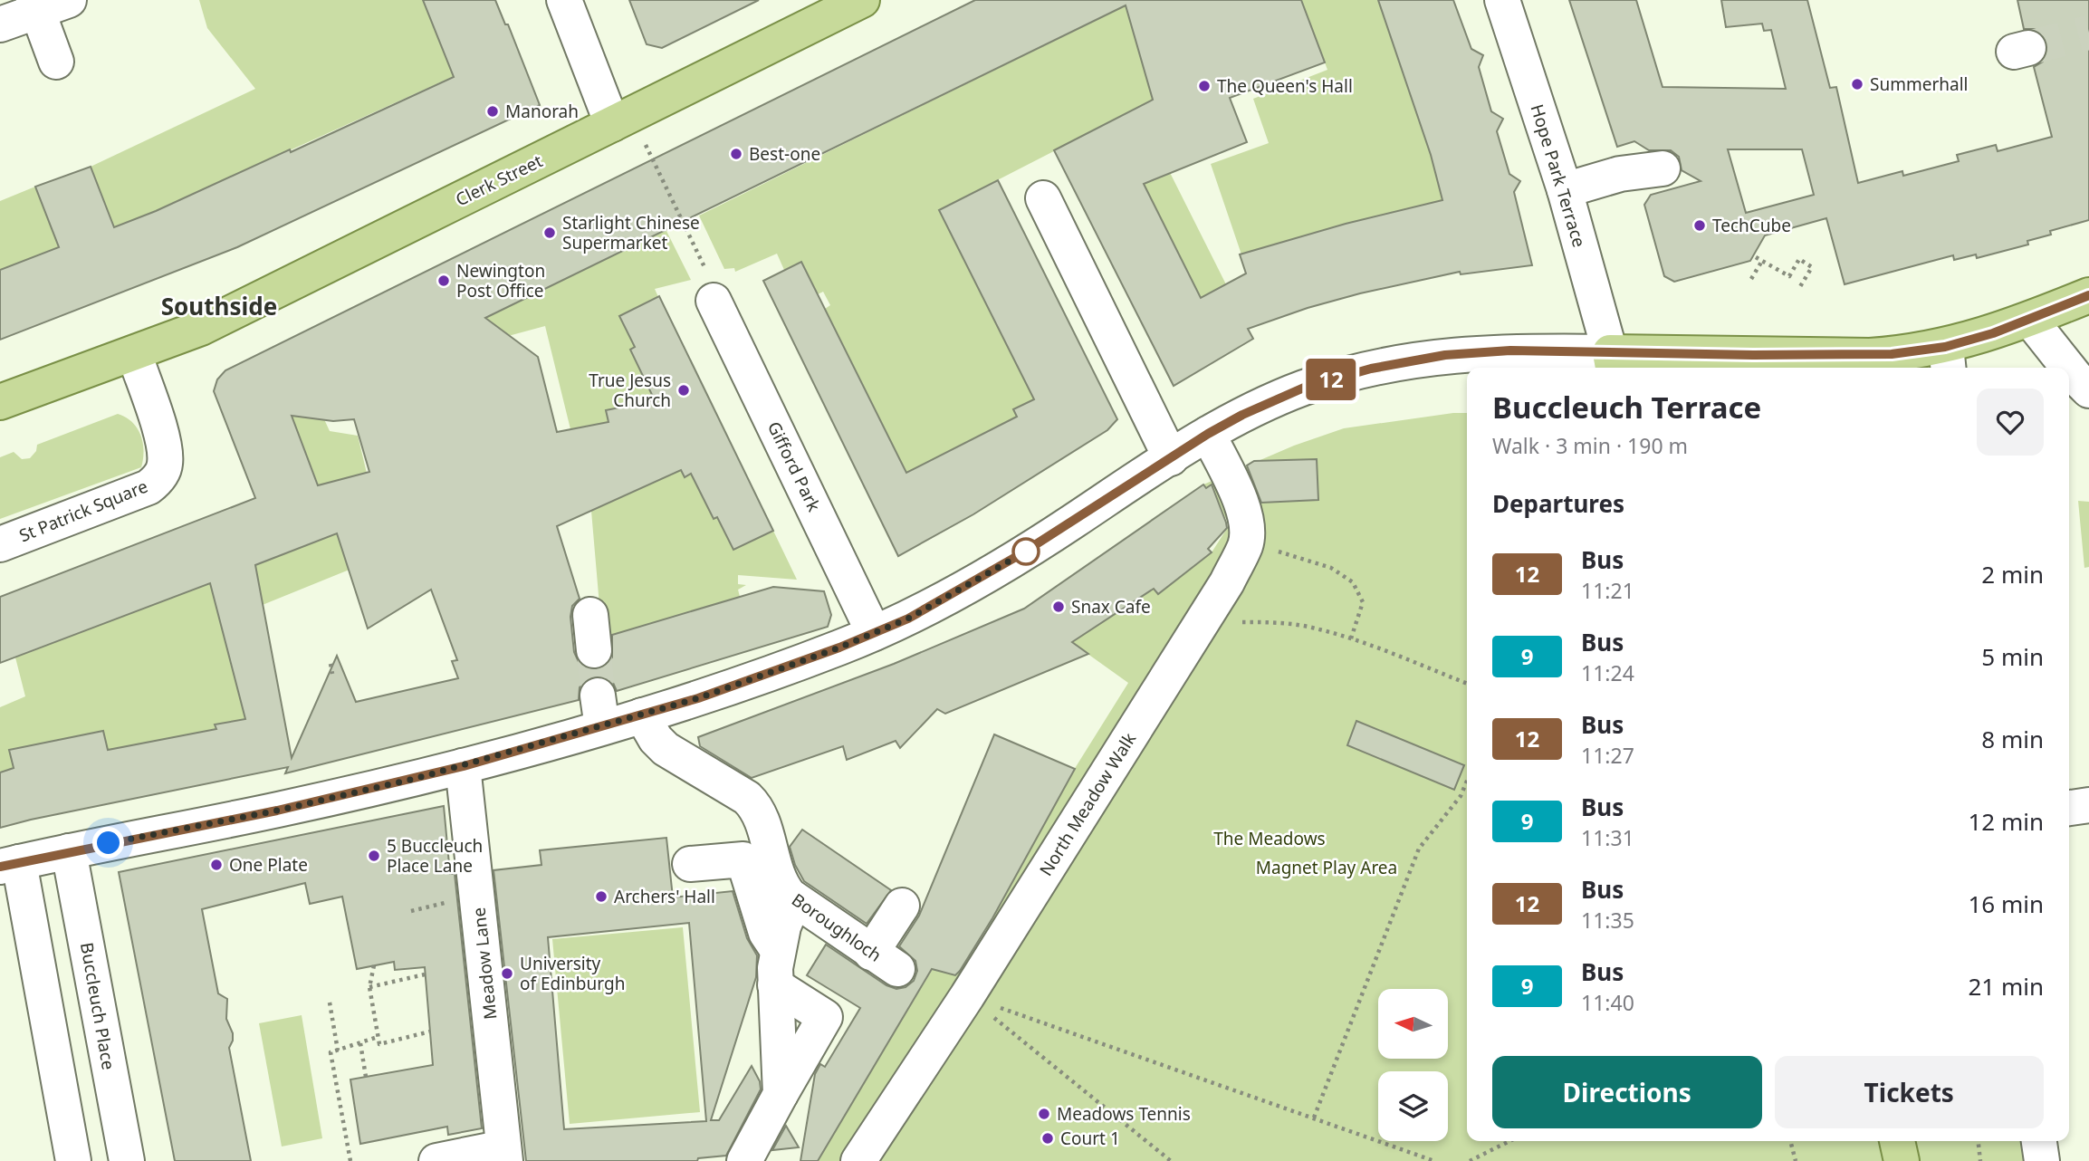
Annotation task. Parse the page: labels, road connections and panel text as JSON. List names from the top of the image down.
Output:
{
  "streets": {
    "main road": ["Clerk Street"],
    "street": [
      "Hope Park Terrace",
      "Gifford Park",
      "St Patrick Square",
      "North Meadow Walk",
      "Boroughloch",
      "Meadow Lane",
      "Buccleuch Place"
    ]
  },
  "crossings": [
    ["Clerk Street", "St Patrick Square"]
  ],
  "districts": ["Southside"],
  "parks": ["The Meadows", "Magnet Play Area"],
  "places": [
    "Summerhall",
    "The Queen's Hall",
    "Manorah",
    "Best-one",
    "TechCube",
    "Starlight Chinese Supermarket",
    "Newington Post Office",
    "True Jesus Church",
    "Snax Cafe",
    "5 Buccleuch Place Lane",
    "One Plate",
    "Archers' Hall",
    "University of Edinburgh",
    "Meadows Tennis",
    "Court 1"
  ],
  "lines": ["bus line 12"],
  "north": "left",
  "page": {
    "on_map": "12",
    "heading": [
      ["Buccleuch Terrace", "Walk · 3 min · 190 m"],
      "Departures"
    ],
    "list": [
      {
        "mark": "12",
        "name": "Bus",
        "note": "11:21",
        "value": "2 min"
      },
      {
        "mark": "9",
        "name": "Bus",
        "note": "11:24",
        "value": "5 min"
      },
      {
        "mark": "12",
        "name": "Bus",
        "note": "11:27",
        "value": "8 min"
      },
      {
        "mark": "9",
        "name": "Bus",
        "note": "11:31",
        "value": "12 min"
      },
      {
        "mark": "12",
        "name": "Bus",
        "note": "11:35",
        "value": "16 min"
      },
      {
        "mark": "9",
        "name": "Bus",
        "note": "11:40",
        "value": "21 min"
      }
    ],
    "buttons": ["Directions", "Tickets"]
  }
}
